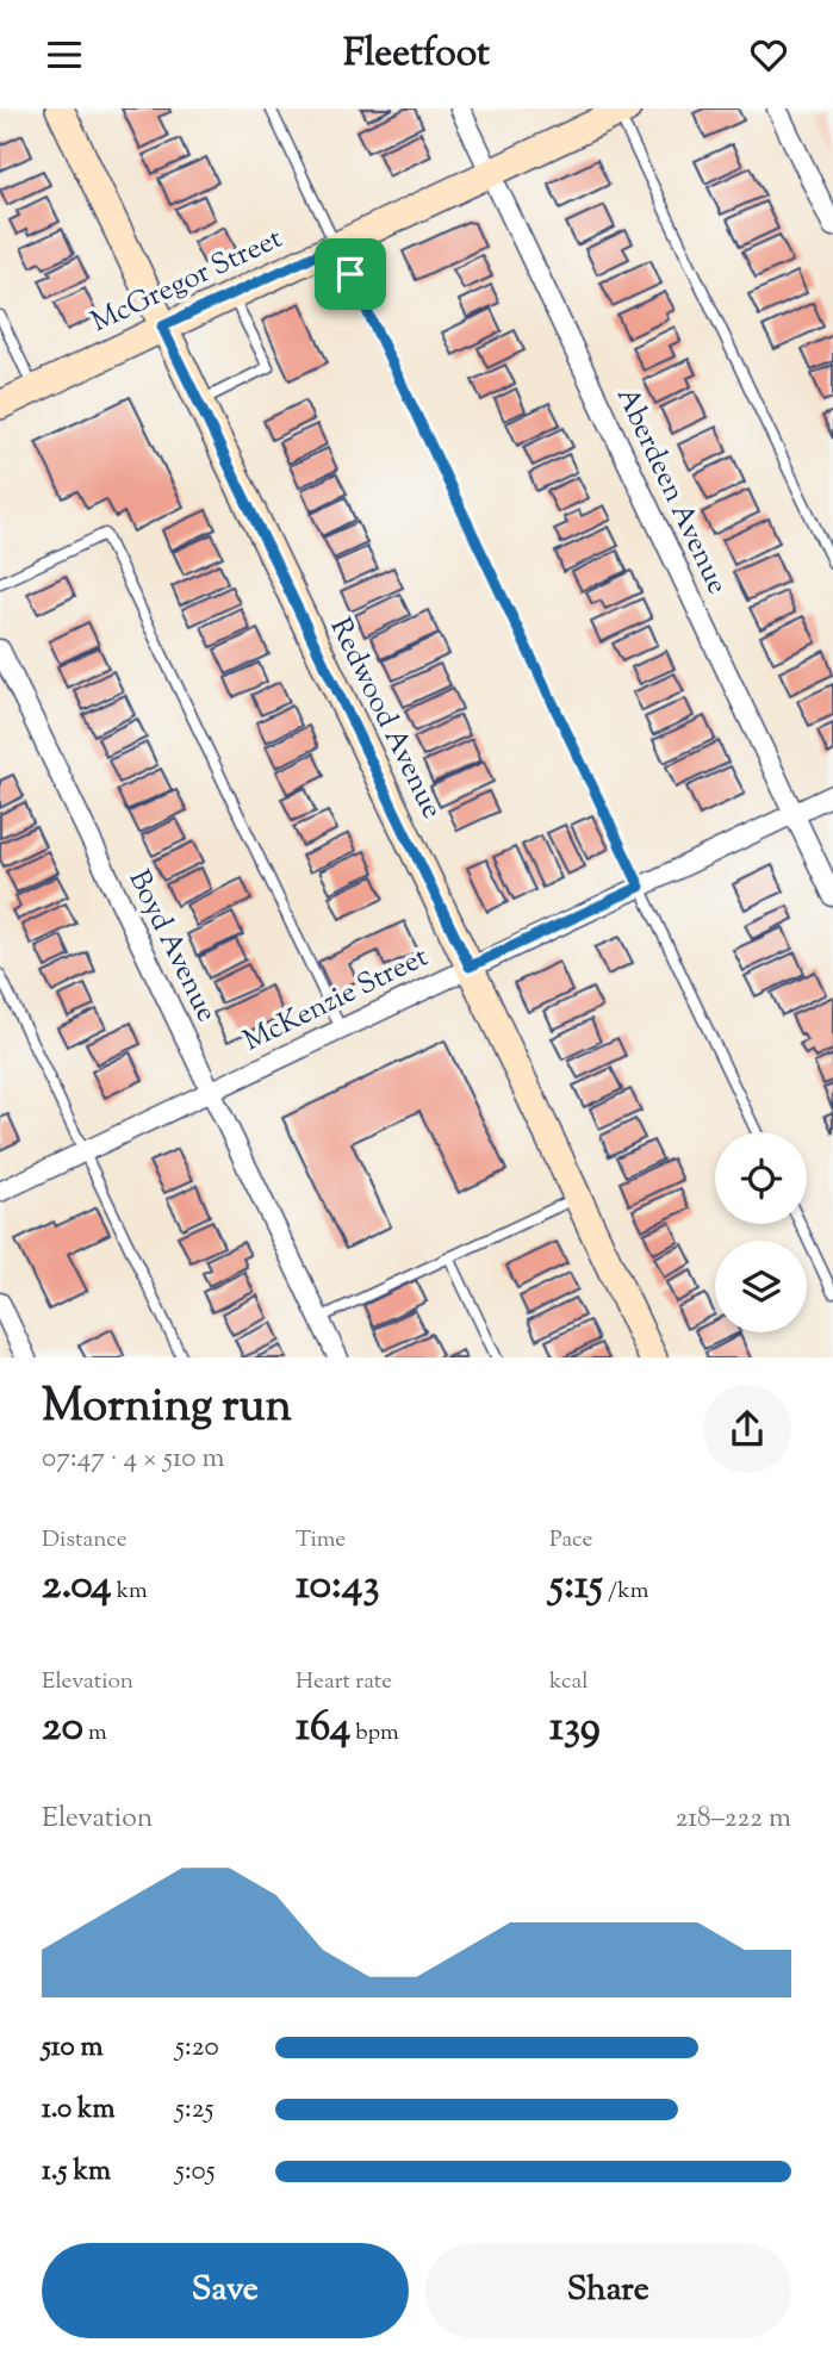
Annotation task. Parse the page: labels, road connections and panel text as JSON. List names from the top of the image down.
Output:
{
  "streets": {
    "street": [
      "McGregor Street",
      "Aberdeen Avenue",
      "Redwood Avenue",
      "Boyd Avenue",
      "McKenzie Street"
    ]
  },
  "crossings": [
    ["McGregor Street", "Aberdeen Avenue"],
    ["McGregor Street", "Redwood Avenue"],
    ["Aberdeen Avenue", "McKenzie Street"],
    ["Redwood Avenue", "McKenzie Street"],
    ["Boyd Avenue", "McKenzie Street"]
  ],
  "page": {
    "header": "Fleetfoot",
    "heading": ["Morning run", "07:47 · 4 × 510 m"],
    "stats": [
      ["Distance", "2.04 km"],
      ["Time", "10:43"],
      ["Pace", "5:15 /km"],
      ["Elevation", "20 m"],
      ["Heart rate", "164 bpm"],
      ["kcal", "139"]
    ],
    "chart": ["Elevation", "218–222 m"],
    "list": [
      {
        "name": "510 m",
        "note": "5:20"
      },
      {
        "name": "1.0 km",
        "note": "5:25"
      },
      {
        "name": "1.5 km",
        "note": "5:05"
      }
    ],
    "buttons": ["Save", "Share"]
  }
}
